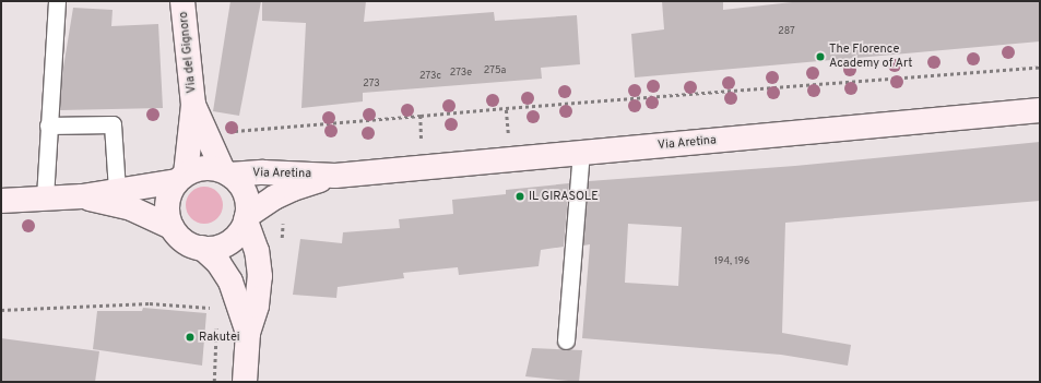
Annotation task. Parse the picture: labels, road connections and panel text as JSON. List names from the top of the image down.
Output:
{
  "streets": {
    "street": ["Via del Gignoro", "Via Aretina"]
  },
  "crossings": [
    ["Via del Gignoro", "Via Aretina"]
  ],
  "places": ["The Florence Academy of Art", "IL GIRASOLE", "Rakutei"],
  "house_numbers": [
    "287",
    "275a",
    "273e",
    "273c",
    "273",
    "194, 196"
  ]
}
